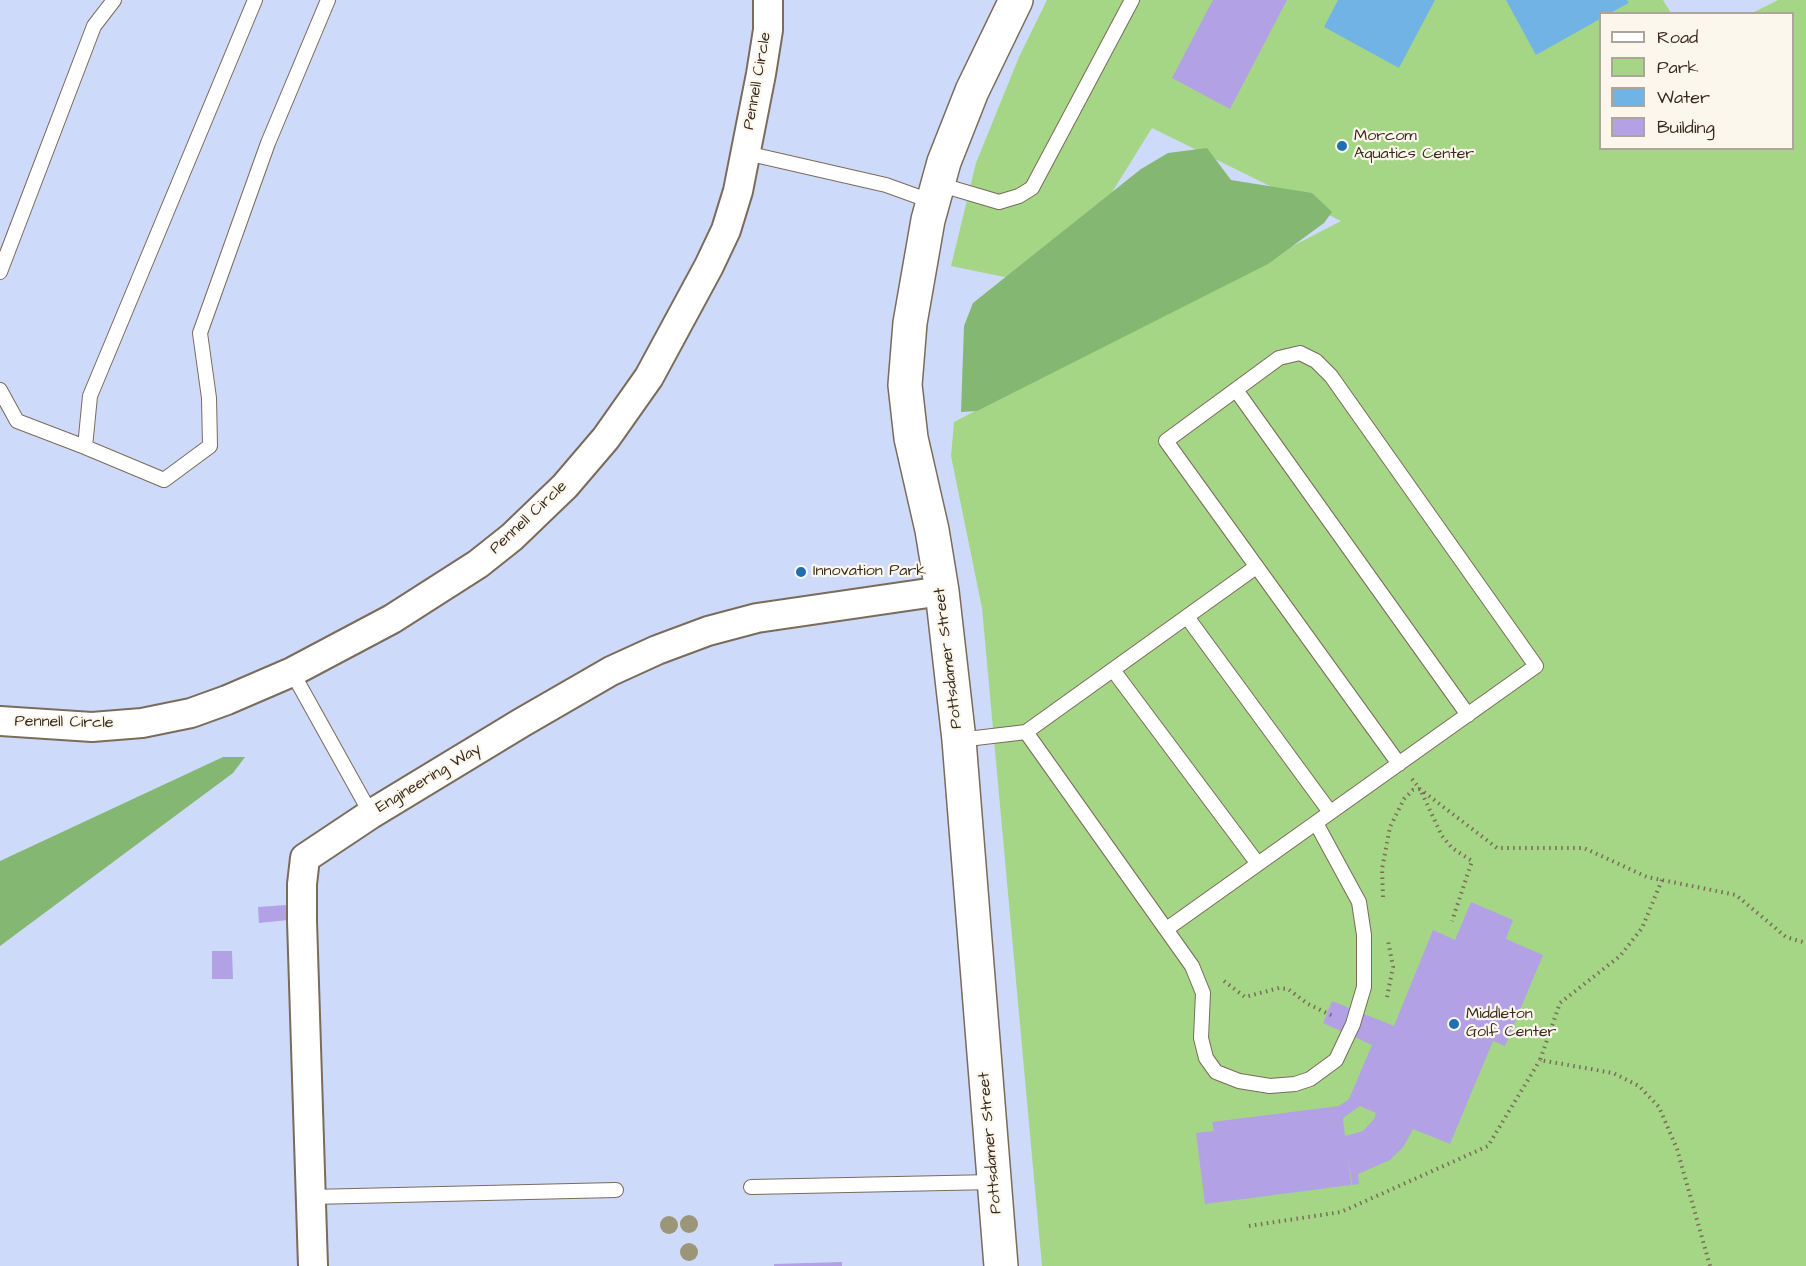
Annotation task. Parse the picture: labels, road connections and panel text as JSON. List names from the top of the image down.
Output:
{
  "streets": {
    "street": ["Pennell Circle", "Pottsdamer Street", "Engineering Way"]
  },
  "crossings": [
    ["Pottsdamer Street", "Engineering Way"]
  ],
  "places": ["Morcom Aquatics Center", "Innovation Park", "Middleton Golf Center"],
  "legend": [
    "Road",
    "Park",
    "Water",
    "Building"
  ]
}
